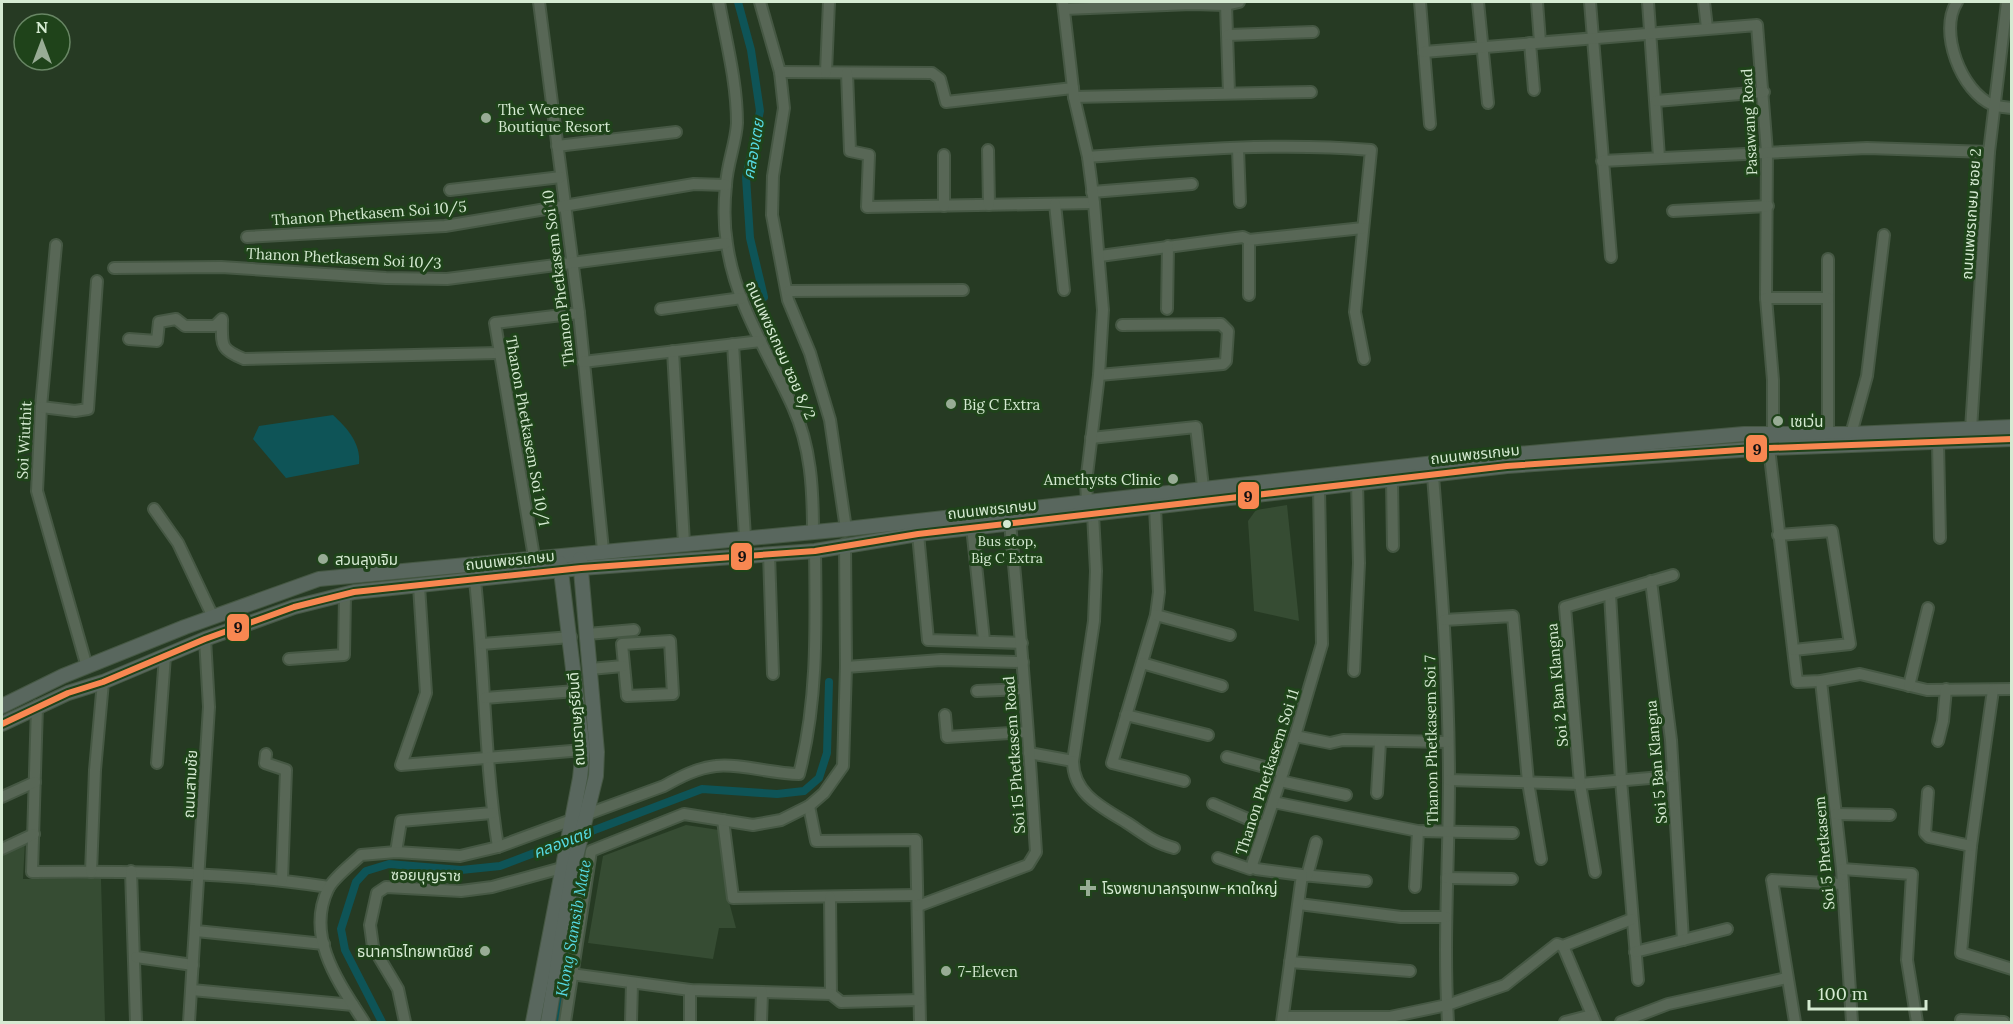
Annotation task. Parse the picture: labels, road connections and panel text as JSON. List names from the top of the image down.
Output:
{
  "streets": {
    "main road": ["ถนนเพชรเกษม", "ถนนราษฎร์ยินดี"],
    "street": [
      "Pasawang Road",
      "Thanon Phetkasem Soi 10/5",
      "ถนนเพชรเกษม ซอย 2",
      "Thanon Phetkasem Soi 10/3",
      "Thanon Phetkasem Soi 10",
      "ถนนเพชรเกษม ซอย 8/2",
      "Thanon Phetkasem Soi 10/1",
      "Soi Wiuthit",
      "Soi 2 Ban Klangna",
      "Thanon Phetkasem Soi 7",
      "Soi 15 Phetkasem Road",
      "Soi 5 Ban Klangna",
      "Thanon Phetkasem Soi 11",
      "ถนนสามชัย",
      "Soi 5 Phetkasem",
      "ซอยบุญราช"
    ]
  },
  "crossings": [
    ["Pasawang Road", "ถนนเพชรเกษม"],
    ["Pasawang Road", "Soi 5 Phetkasem"],
    ["Thanon Phetkasem Soi 10/5", "Thanon Phetkasem Soi 10"],
    ["Thanon Phetkasem Soi 10/5", "ถนนเพชรเกษม ซอย 8/2"],
    ["ถนนเพชรเกษม ซอย 2", "ถนนเพชรเกษม"],
    ["Thanon Phetkasem Soi 10/3", "Thanon Phetkasem Soi 10"],
    ["Thanon Phetkasem Soi 10/3", "ถนนเพชรเกษม ซอย 8/2"],
    ["Thanon Phetkasem Soi 10", "Thanon Phetkasem Soi 10/1"],
    ["Thanon Phetkasem Soi 10", "ถนนเพชรเกษม"],
    ["ถนนเพชรเกษม ซอย 8/2", "ถนนเพชรเกษม"],
    ["Thanon Phetkasem Soi 10/1", "ถนนเพชรเกษม"],
    ["Soi Wiuthit", "ถนนเพชรเกษม"],
    ["ถนนเพชรเกษม", "ถนนราษฎร์ยินดี"],
    ["ถนนเพชรเกษม", "Thanon Phetkasem Soi 7"],
    ["ถนนเพชรเกษม", "Soi 15 Phetkasem Road"],
    ["ถนนเพชรเกษม", "Thanon Phetkasem Soi 11"],
    ["ถนนเพชรเกษม", "ถนนสามชัย"],
    ["Soi 2 Ban Klangna", "Soi 5 Ban Klangna"],
    ["ถนนราษฎร์ยินดี", "ซอยบุญราช"]
  ],
  "water": ["คลองเตย", "Klong Samsib Mate"],
  "places": {
    "other": [
      "The Weenee Boutique Resort",
      "Big C Extra",
      "เซเว่น",
      "Amethysts Clinic",
      "Bus stop, Big C Extra",
      "สวนลุงเจิม",
      "ธนาคารไทยพาณิชย์",
      "7-Eleven"
    ],
    "health": ["โรงพยาบาลกรุงเทพ-หาดใหญ่"]
  },
  "lines": ["transit line 9"],
  "scale_bar": "100 m",
  "north": "top"
}
